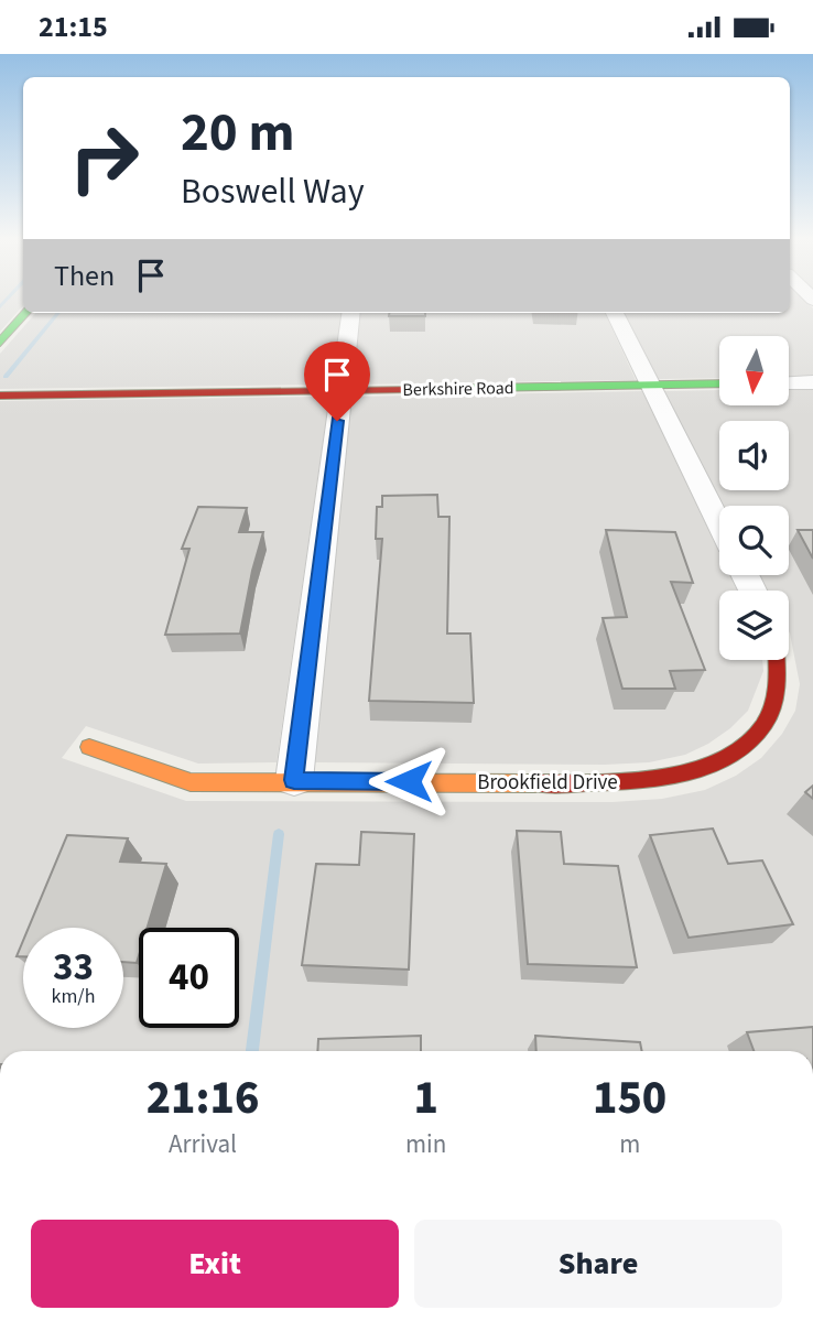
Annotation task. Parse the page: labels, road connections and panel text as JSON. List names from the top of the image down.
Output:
{
  "streets": {
    "street": ["Berkshire Road", "Brookfield Drive"]
  },
  "north": "bottom",
  "page": {
    "status": "21:15",
    "turn": ["20 m", "Boswell Way"],
    "then": "Then",
    "speed": "33 km/h",
    "limit": "40",
    "eta": [
      "21:16",
      "Arrival",
      "1",
      "min",
      "150",
      "m"
    ],
    "buttons": ["Exit", "Share"]
  }
}
